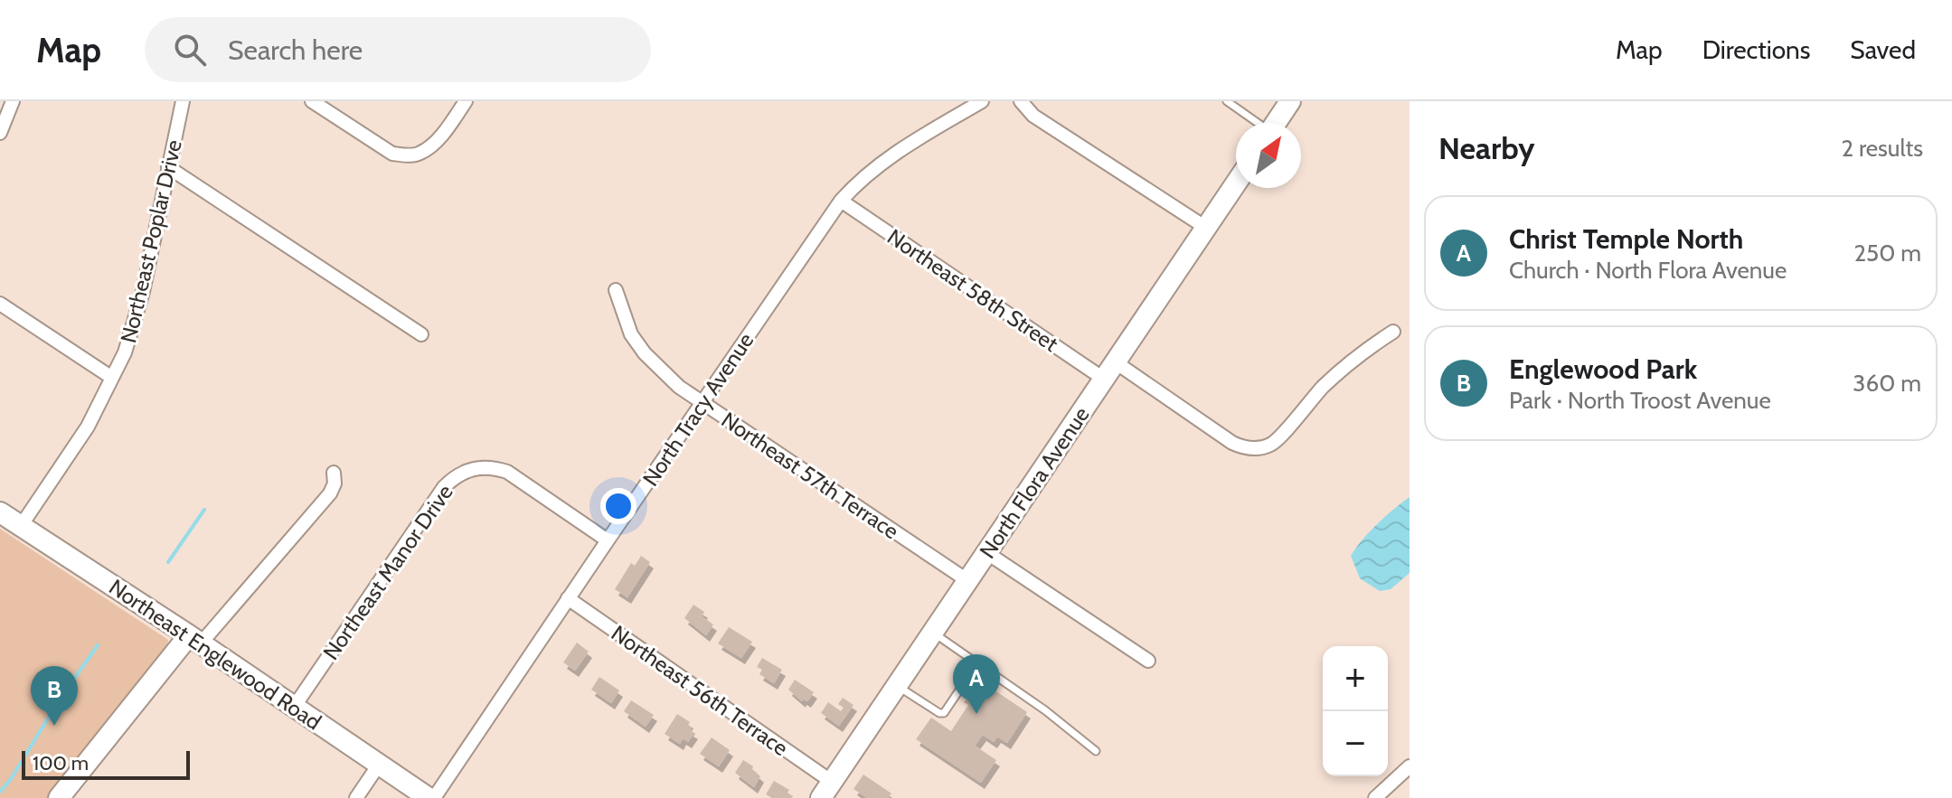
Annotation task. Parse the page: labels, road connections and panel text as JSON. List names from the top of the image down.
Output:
{
  "streets": {
    "street": [
      "Northeast Poplar Drive",
      "Northeast 58th Street",
      "North Tracy Avenue",
      "Northeast 57th Terrace",
      "North Flora Avenue",
      "Northeast Manor Drive",
      "Northeast Englewood Road",
      "Northeast 56th Terrace"
    ]
  },
  "crossings": [
    ["Northeast Poplar Drive", "Northeast Englewood Road"],
    ["Northeast 58th Street", "North Tracy Avenue"],
    ["Northeast 58th Street", "North Flora Avenue"],
    ["North Tracy Avenue", "Northeast 57th Terrace"],
    ["North Tracy Avenue", "Northeast Manor Drive"],
    ["North Tracy Avenue", "Northeast 56th Terrace"],
    ["Northeast 57th Terrace", "North Flora Avenue"],
    ["North Flora Avenue", "Northeast 56th Terrace"],
    ["Northeast Manor Drive", "Northeast Englewood Road"]
  ],
  "scale_bar": "100 m",
  "north": "top right",
  "page": {
    "header": "Map",
    "search": "Search here",
    "nav": ["Map", "Directions", "Saved"],
    "heading": ["Nearby", "2 results"],
    "list": [
      {
        "mark": "A",
        "name": "Christ Temple North",
        "note": "Church · North Flora Avenue",
        "value": "250 m"
      },
      {
        "mark": "B",
        "name": "Englewood Park",
        "note": "Park · North Troost Avenue",
        "value": "360 m"
      }
    ],
    "map_buttons": ["+", "−"],
    "pins": ["A", "B"],
    "scale": "100 m"
  }
}
